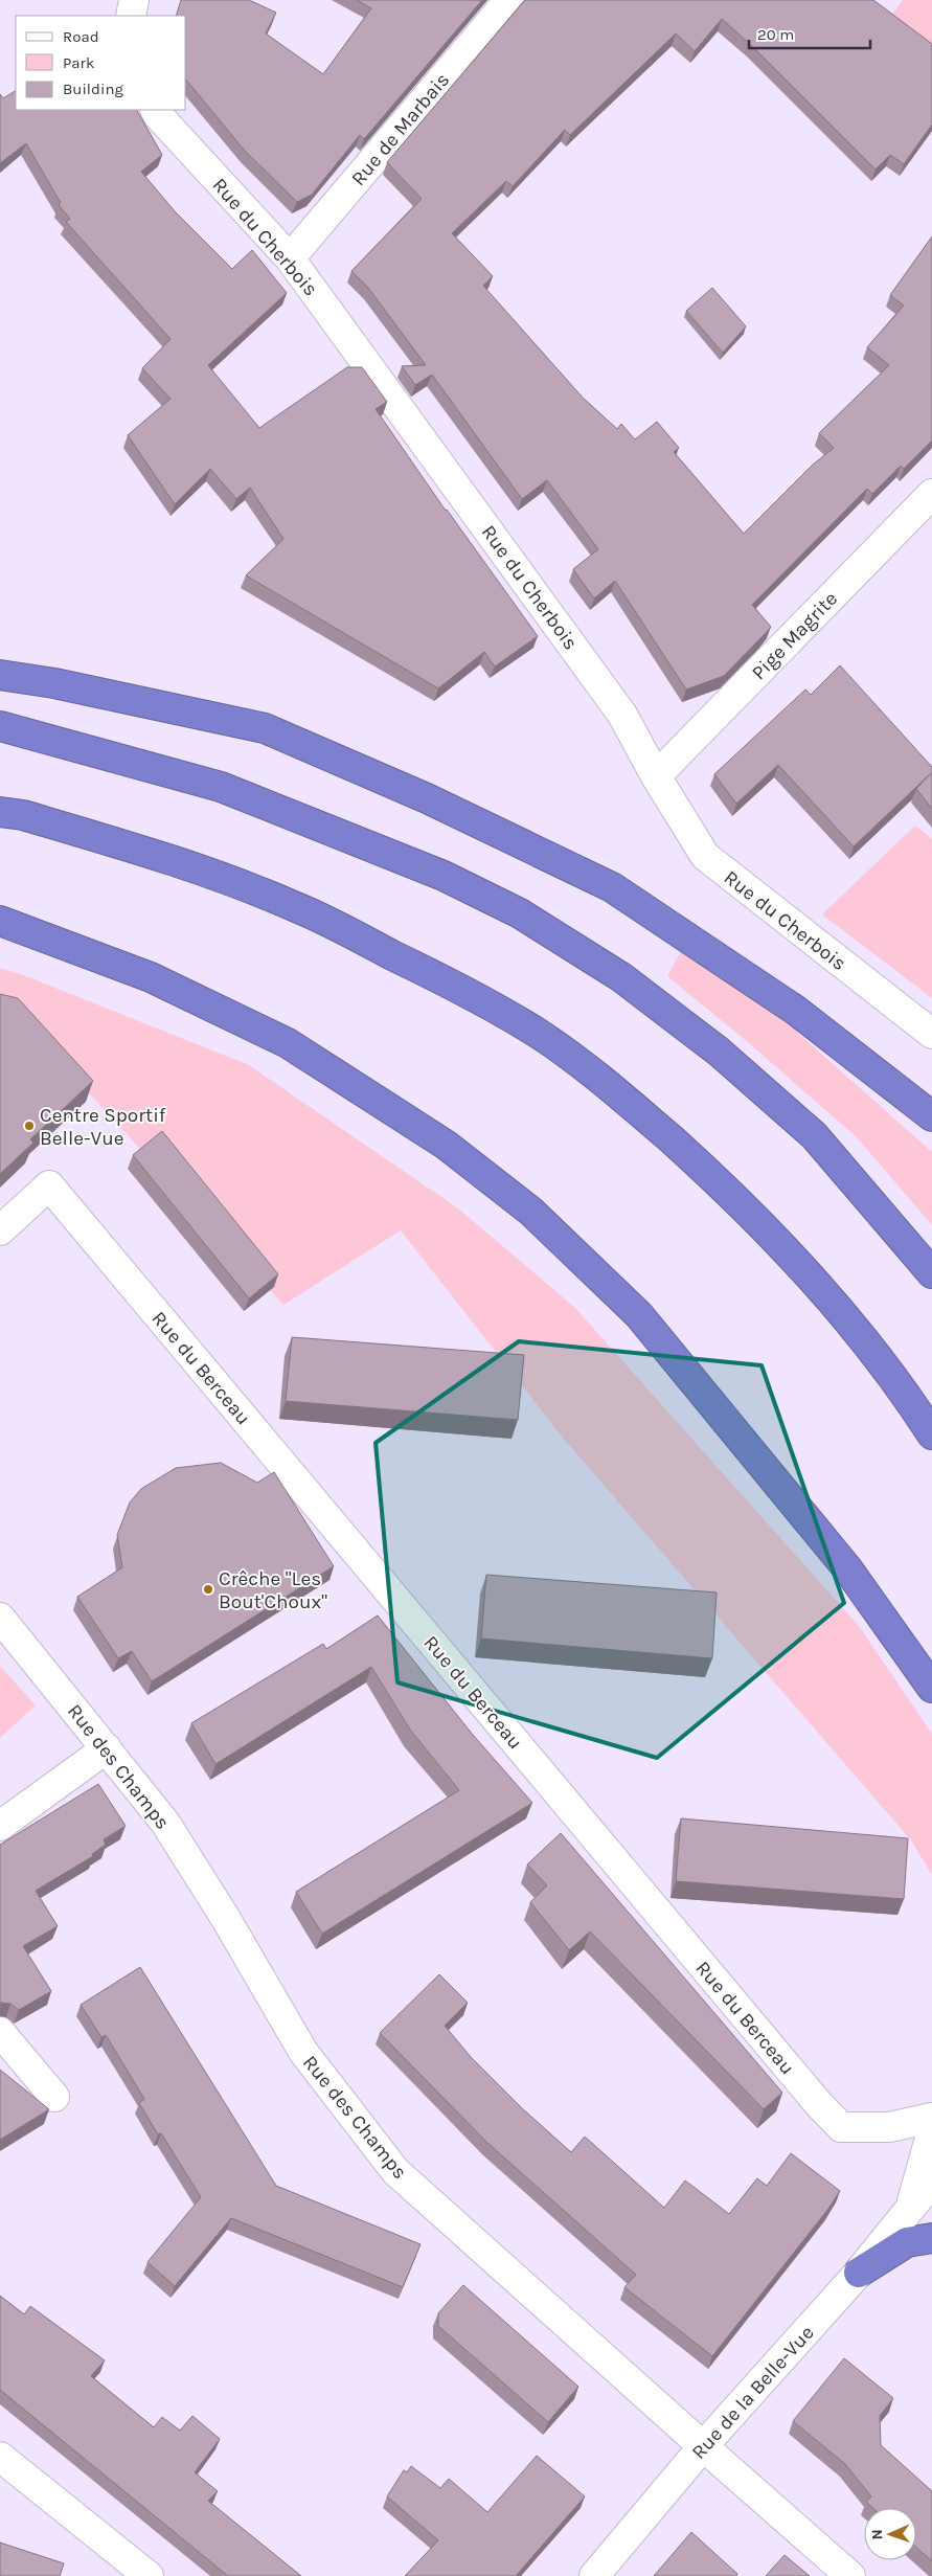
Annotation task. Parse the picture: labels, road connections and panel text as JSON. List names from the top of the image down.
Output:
{
  "streets": {
    "street": [
      "Rue de Marbais",
      "Rue du Cherbois",
      "Pige Magrite",
      "Rue du Berceau",
      "Rue des Champs",
      "Rue de la Belle-Vue"
    ]
  },
  "crossings": [
    ["Rue de Marbais", "Rue du Cherbois"],
    ["Rue du Cherbois", "Pige Magrite"],
    ["Rue des Champs", "Rue de la Belle-Vue"]
  ],
  "places": ["Centre Sportif Belle-Vue", "Crêche \"Les Bout'Choux\""],
  "legend": ["Road", "Park", "Building"],
  "scale_bar": "20 m",
  "north": "left"
}
